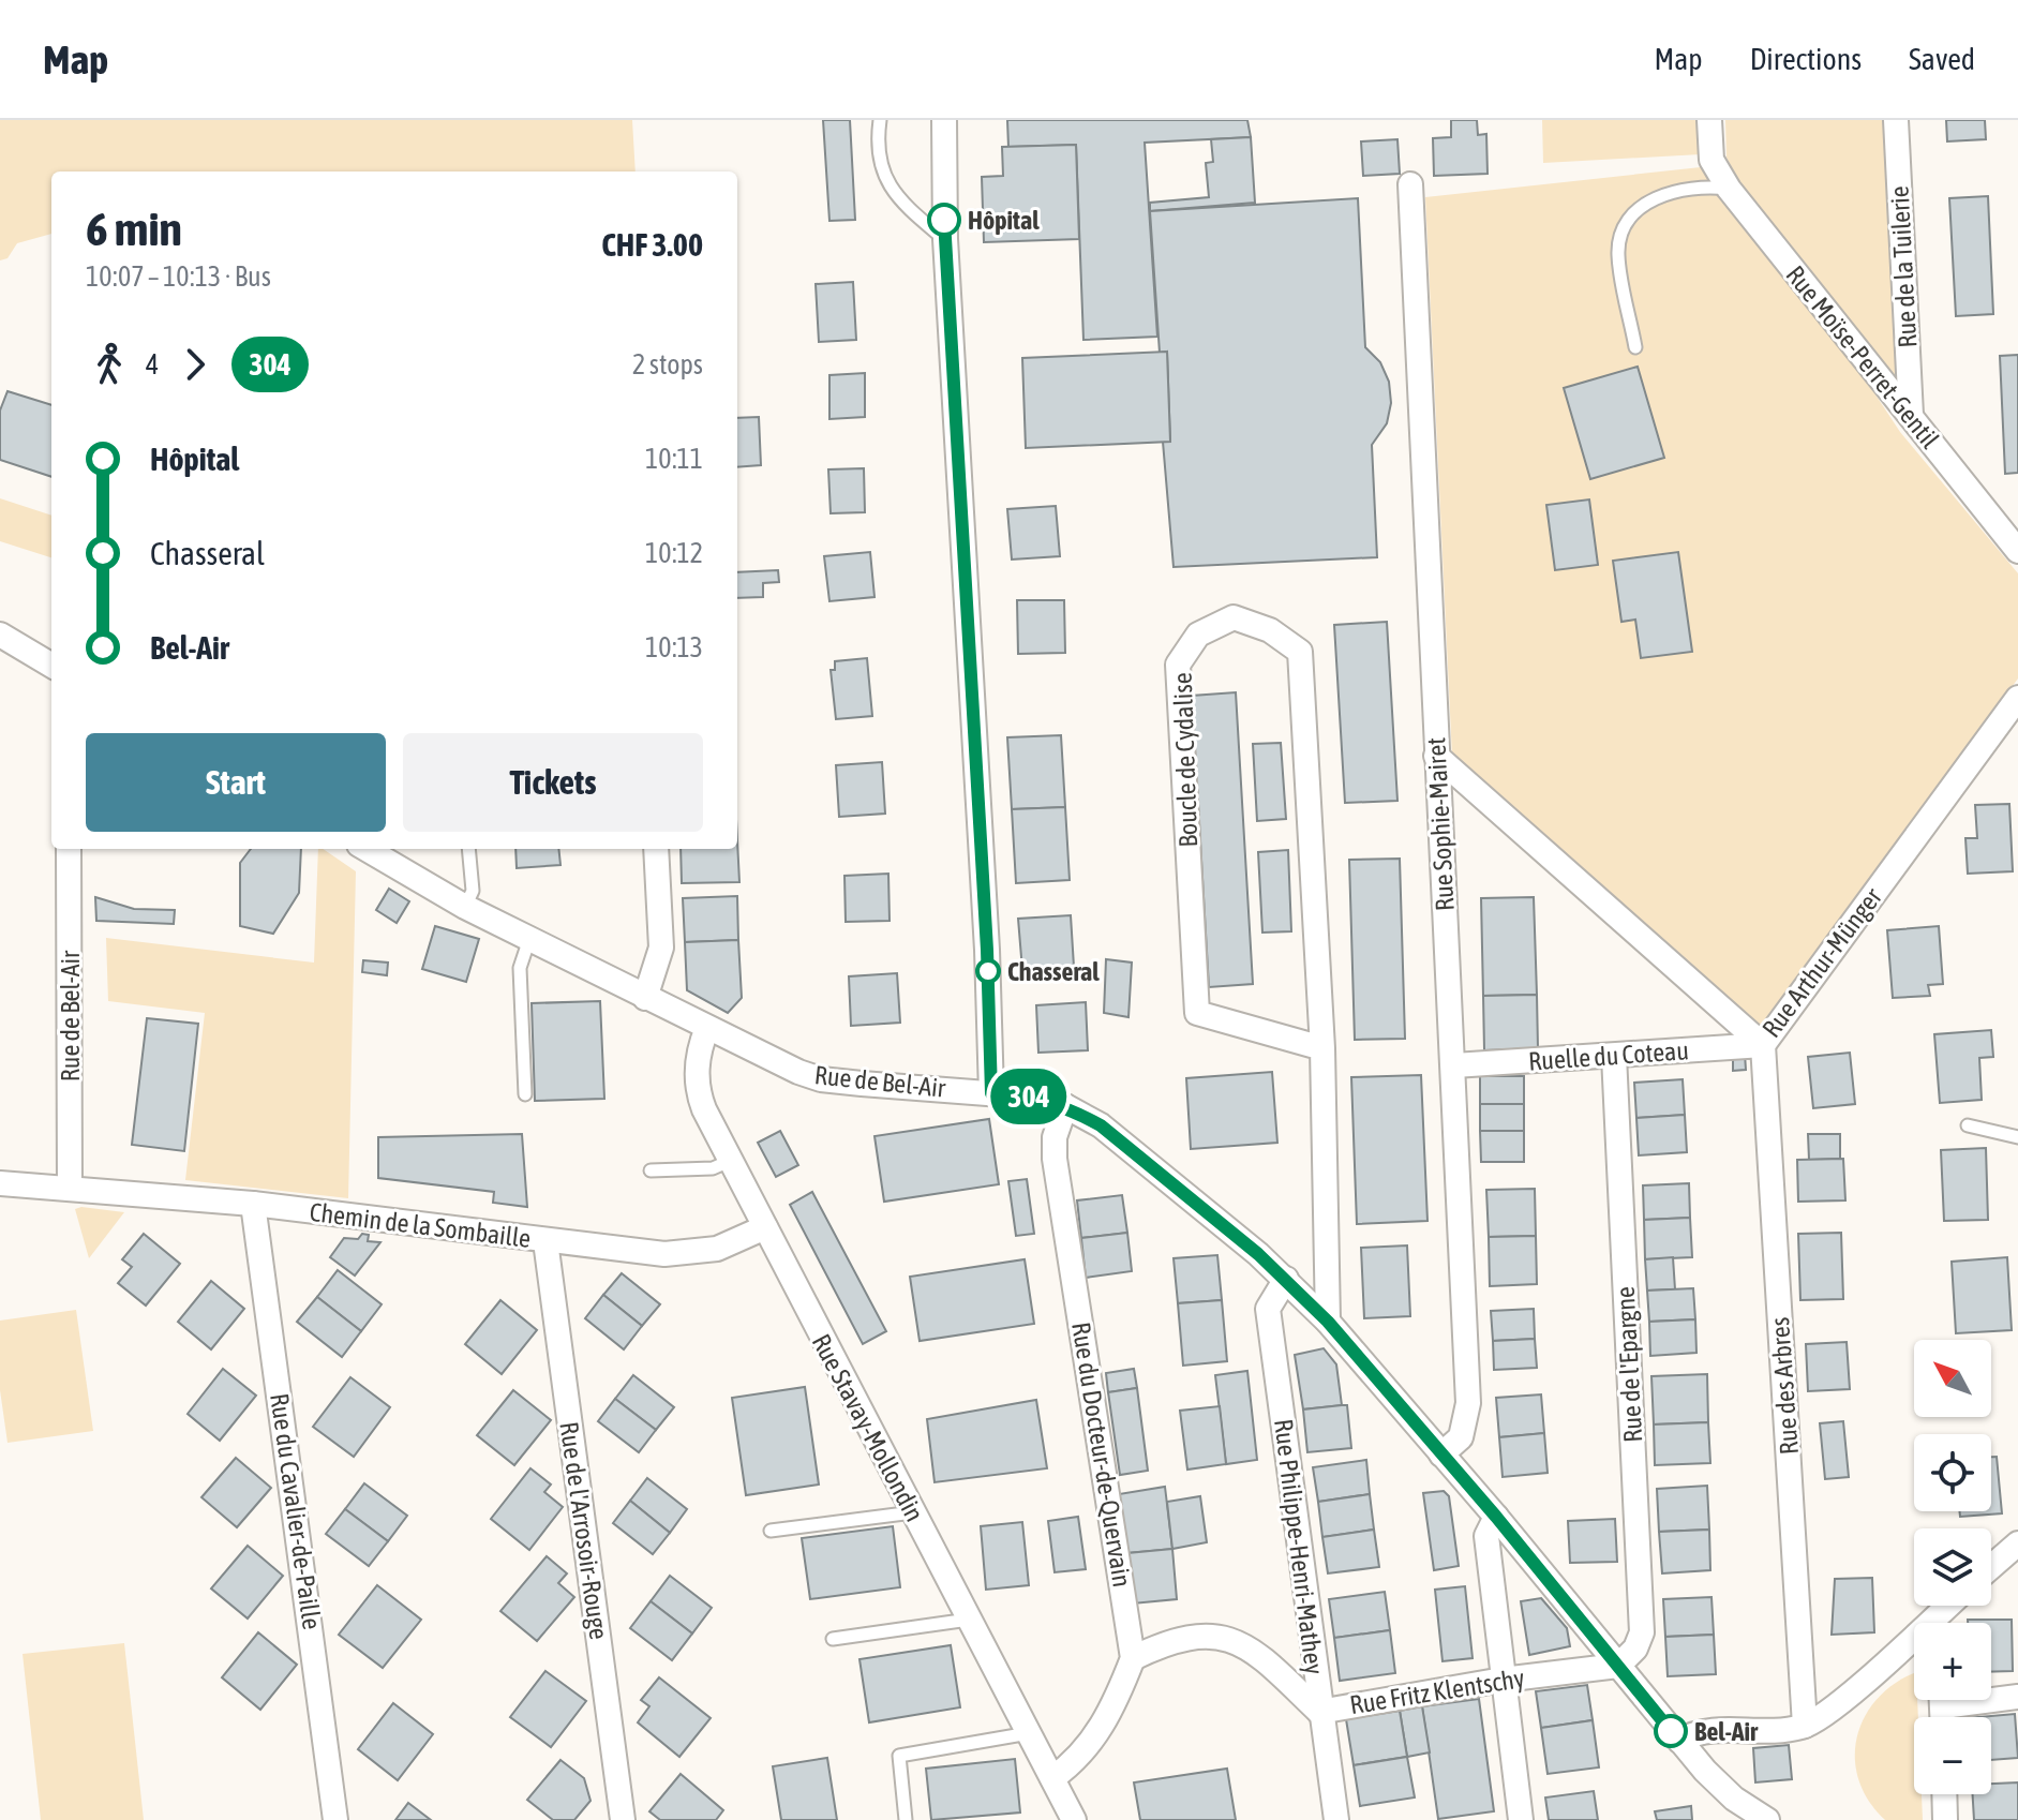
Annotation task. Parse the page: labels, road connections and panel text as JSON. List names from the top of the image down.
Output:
{
  "streets": {
    "street": [
      "Rue de la Tuilerie",
      "Rue Moïse-Perret-Gentil",
      "Boucle de Cydalise",
      "Rue Sophie-Mairet",
      "Rue Arthur-Münger",
      "Rue de Bel-Air",
      "Ruelle du Coteau",
      "Chemin de la Sombaille",
      "Rue de l'Epargne",
      "Rue des Arbres",
      "Rue Stavay-Mollondin",
      "Rue du Docteur-de-Quervain",
      "Rue du Cavalier-de-Paille",
      "Rue de l'Arrosoir-Rouge",
      "Rue Philippe-Henri-Mathey",
      "Rue Fritz Klentschy"
    ]
  },
  "crossings": [
    ["Rue de la Tuilerie", "Rue Moïse-Perret-Gentil"],
    ["Boucle de Cydalise", "Rue de Bel-Air"],
    ["Rue Sophie-Mairet", "Rue Arthur-Münger"],
    ["Rue Sophie-Mairet", "Rue de Bel-Air"],
    ["Rue Sophie-Mairet", "Ruelle du Coteau"],
    ["Rue Arthur-Münger", "Ruelle du Coteau"],
    ["Rue Arthur-Münger", "Rue des Arbres"],
    ["Rue de Bel-Air", "Chemin de la Sombaille"],
    ["Rue de Bel-Air", "Rue de l'Epargne"],
    ["Rue de Bel-Air", "Rue Stavay-Mollondin"],
    ["Rue de Bel-Air", "Rue du Docteur-de-Quervain"],
    ["Rue de Bel-Air", "Rue Philippe-Henri-Mathey"],
    ["Rue de Bel-Air", "Rue Fritz Klentschy"],
    ["Ruelle du Coteau", "Rue de l'Epargne"],
    ["Ruelle du Coteau", "Rue des Arbres"],
    ["Chemin de la Sombaille", "Rue Stavay-Mollondin"],
    ["Chemin de la Sombaille", "Rue du Cavalier-de-Paille"],
    ["Chemin de la Sombaille", "Rue de l'Arrosoir-Rouge"],
    ["Rue de l'Epargne", "Rue Fritz Klentschy"],
    ["Rue du Docteur-de-Quervain", "Rue Fritz Klentschy"],
    ["Rue Philippe-Henri-Mathey", "Rue Fritz Klentschy"]
  ],
  "places": ["Hôpital", "Chasseral", "Bel-Air"],
  "lines": ["bus line 304"],
  "north": "top left",
  "page": {
    "header": "Map",
    "nav": ["Map", "Directions", "Saved"],
    "on_map": "304",
    "heading": ["6 min", "10:07 – 10:13 · Bus", "CHF 3.00"],
    "legs": ["4", "304", "2 stops"],
    "list": [
      {
        "name": "Hôpital",
        "value": "10:11"
      },
      {
        "name": "Chasseral",
        "value": "10:12"
      },
      {
        "name": "Bel-Air",
        "value": "10:13"
      }
    ],
    "buttons": ["Start", "Tickets"],
    "map_buttons": ["+", "−"]
  }
}
